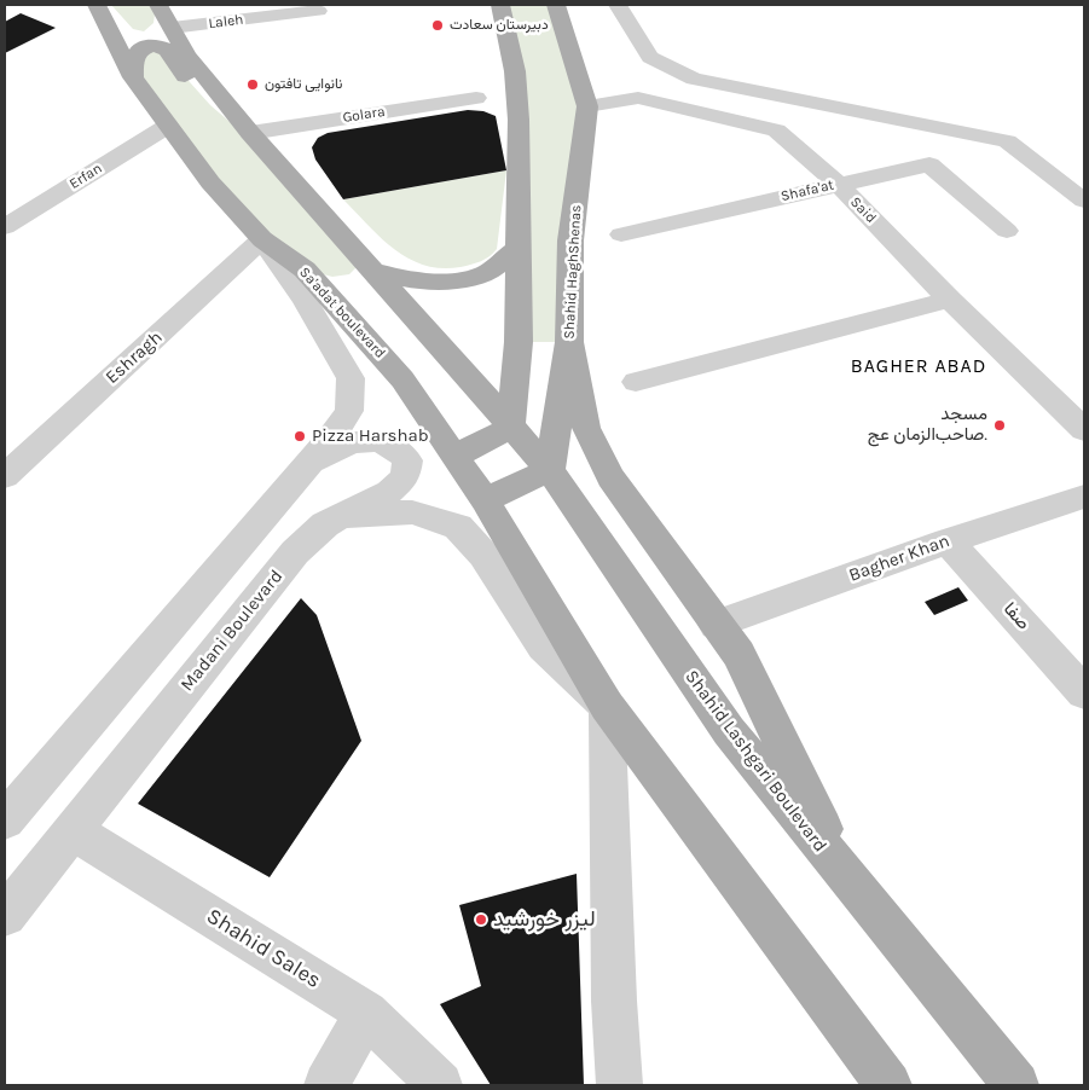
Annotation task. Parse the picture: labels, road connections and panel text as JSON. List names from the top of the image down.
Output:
{
  "streets": {
    "main road": ["Shahid HaghShenas", "Sa'adat boulevard", "Shahid Lashgari Boulevard"],
    "street": [
      "Laleh",
      "Golara",
      "Erfan",
      "Shafa'at",
      "Said",
      "Eshragh",
      "Bagher Khan",
      "صفا",
      "Madani Boulevard",
      "Shahid Sales"
    ]
  },
  "crossings": [
    ["Erfan", "Sa'adat boulevard"],
    ["Shafa'at", "Said"],
    ["Said", "Shahid HaghShenas"],
    ["Shahid HaghShenas", "Shahid Lashgari Boulevard"],
    ["Sa'adat boulevard", "Eshragh"],
    ["Sa'adat boulevard", "Madani Boulevard"],
    ["Eshragh", "Madani Boulevard"],
    ["Bagher Khan", "صفا"],
    ["Madani Boulevard", "Shahid Sales"]
  ],
  "districts": ["BAGHER ABAD"],
  "places": [
    "دبیرستان سعادت",
    "نانوایی تافتون",
    "مسجد صاحب‌الزمان عج.",
    "Pizza Harshab",
    "لیزر خورشید"
  ]
}
